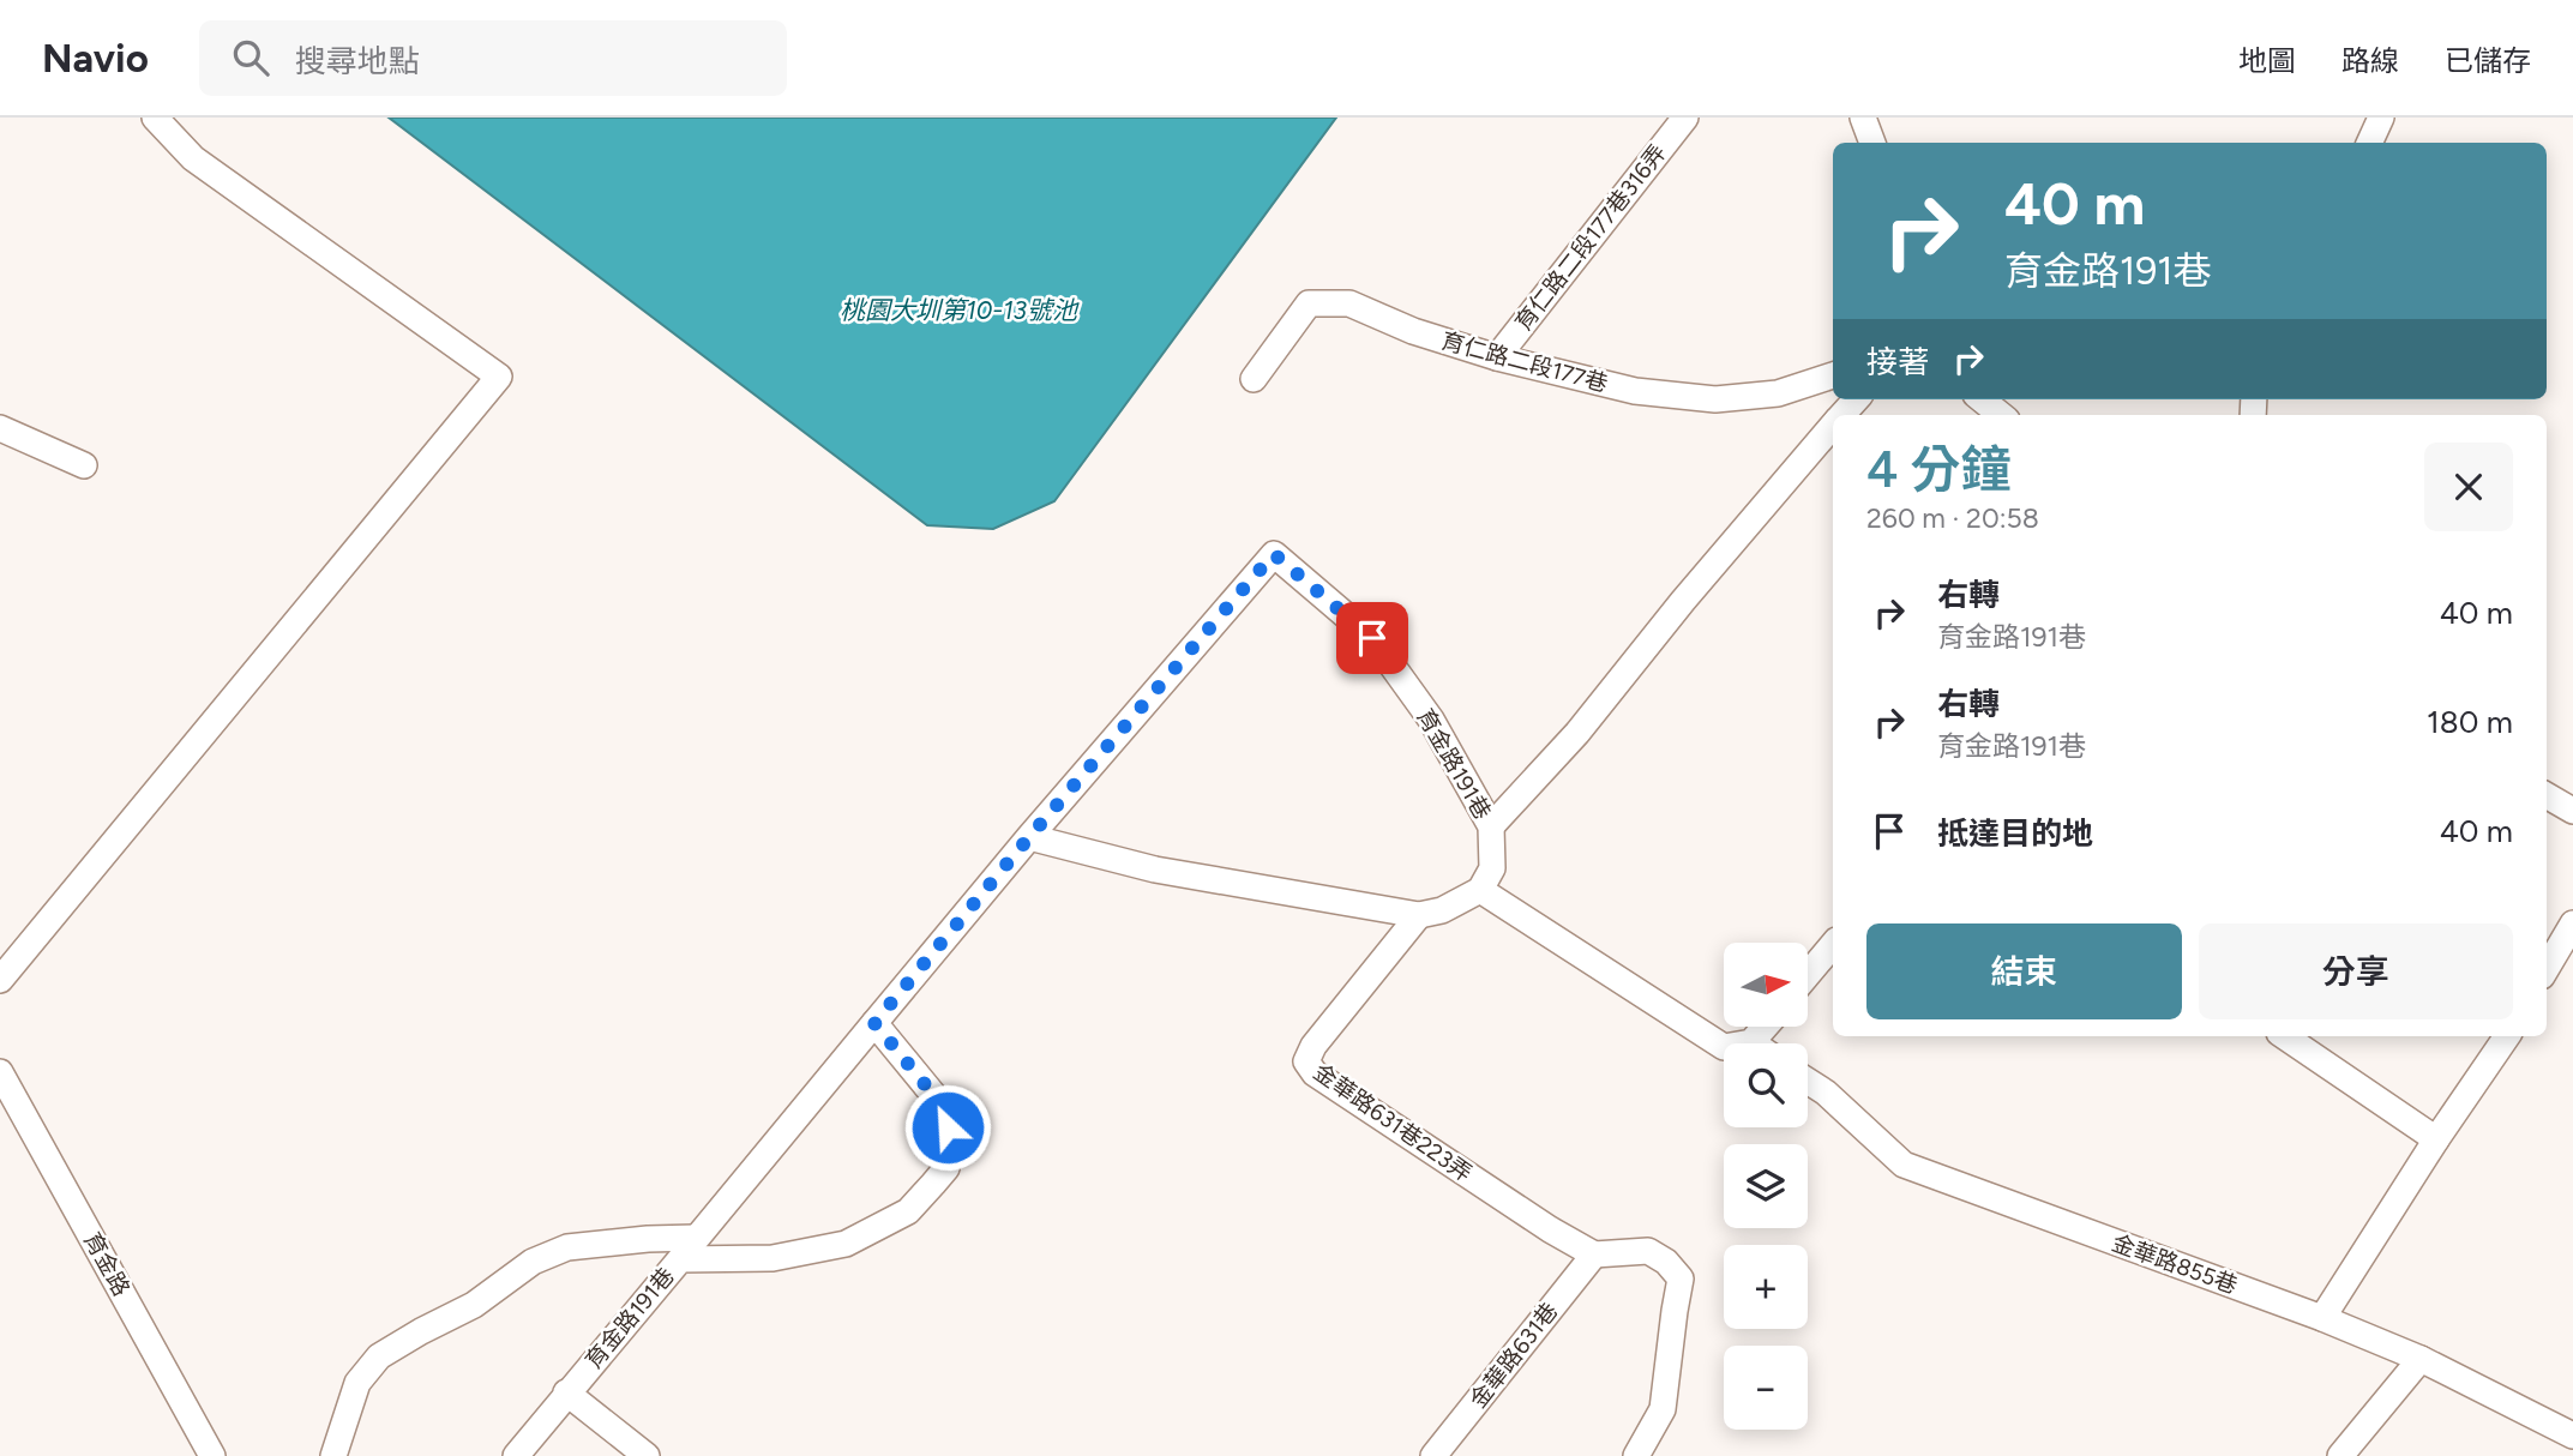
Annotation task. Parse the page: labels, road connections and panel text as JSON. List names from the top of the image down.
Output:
{
  "streets": {
    "street": [
      "育仁路二段177巷316弄",
      "育仁路二段177巷",
      "育金路191巷",
      "金華路631巷223弄",
      "育金路",
      "金華路855巷",
      "金華路631巷"
    ]
  },
  "crossings": [
    ["育仁路二段177巷316弄", "育仁路二段177巷"],
    ["金華路631巷223弄", "金華路631巷"]
  ],
  "water": ["桃園大圳第10-13號池"],
  "north": "right",
  "page": {
    "header": "Navio",
    "search": "搜尋地點",
    "nav": ["地圖", "路線", "已儲存"],
    "turn": ["40 m", "育金路191巷"],
    "then": "接著",
    "heading": ["4 分鐘", "260 m · 20:58"],
    "list": [
      {
        "name": "右轉",
        "note": "育金路191巷",
        "value": "40 m"
      },
      {
        "name": "右轉",
        "note": "育金路191巷",
        "value": "180 m"
      },
      {
        "name": "抵達目的地",
        "value": "40 m"
      }
    ],
    "buttons": ["結束", "分享"],
    "map_buttons": ["+", "−"]
  }
}
